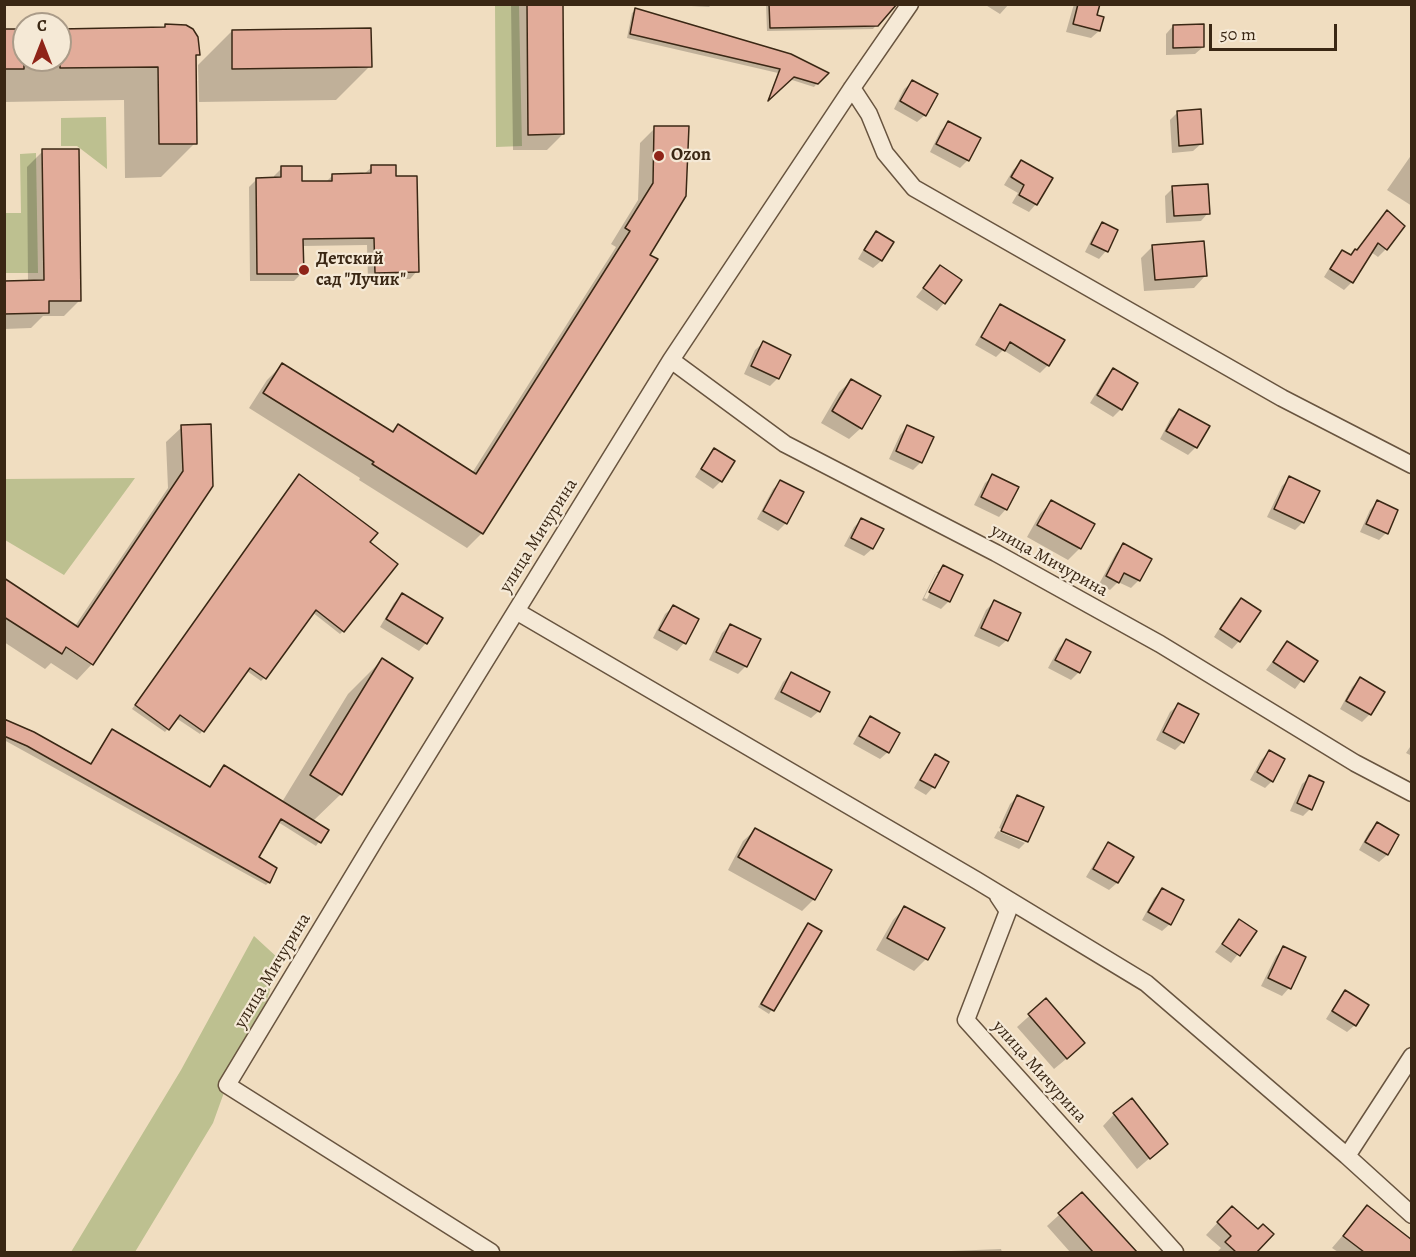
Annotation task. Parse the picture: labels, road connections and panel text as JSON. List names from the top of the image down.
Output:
{
  "streets": {
    "street": ["улица Мичурина"]
  },
  "places": ["Ozon", "Детский сад \"Лучик\""],
  "scale_bar": "50 m",
  "north": "top"
}
